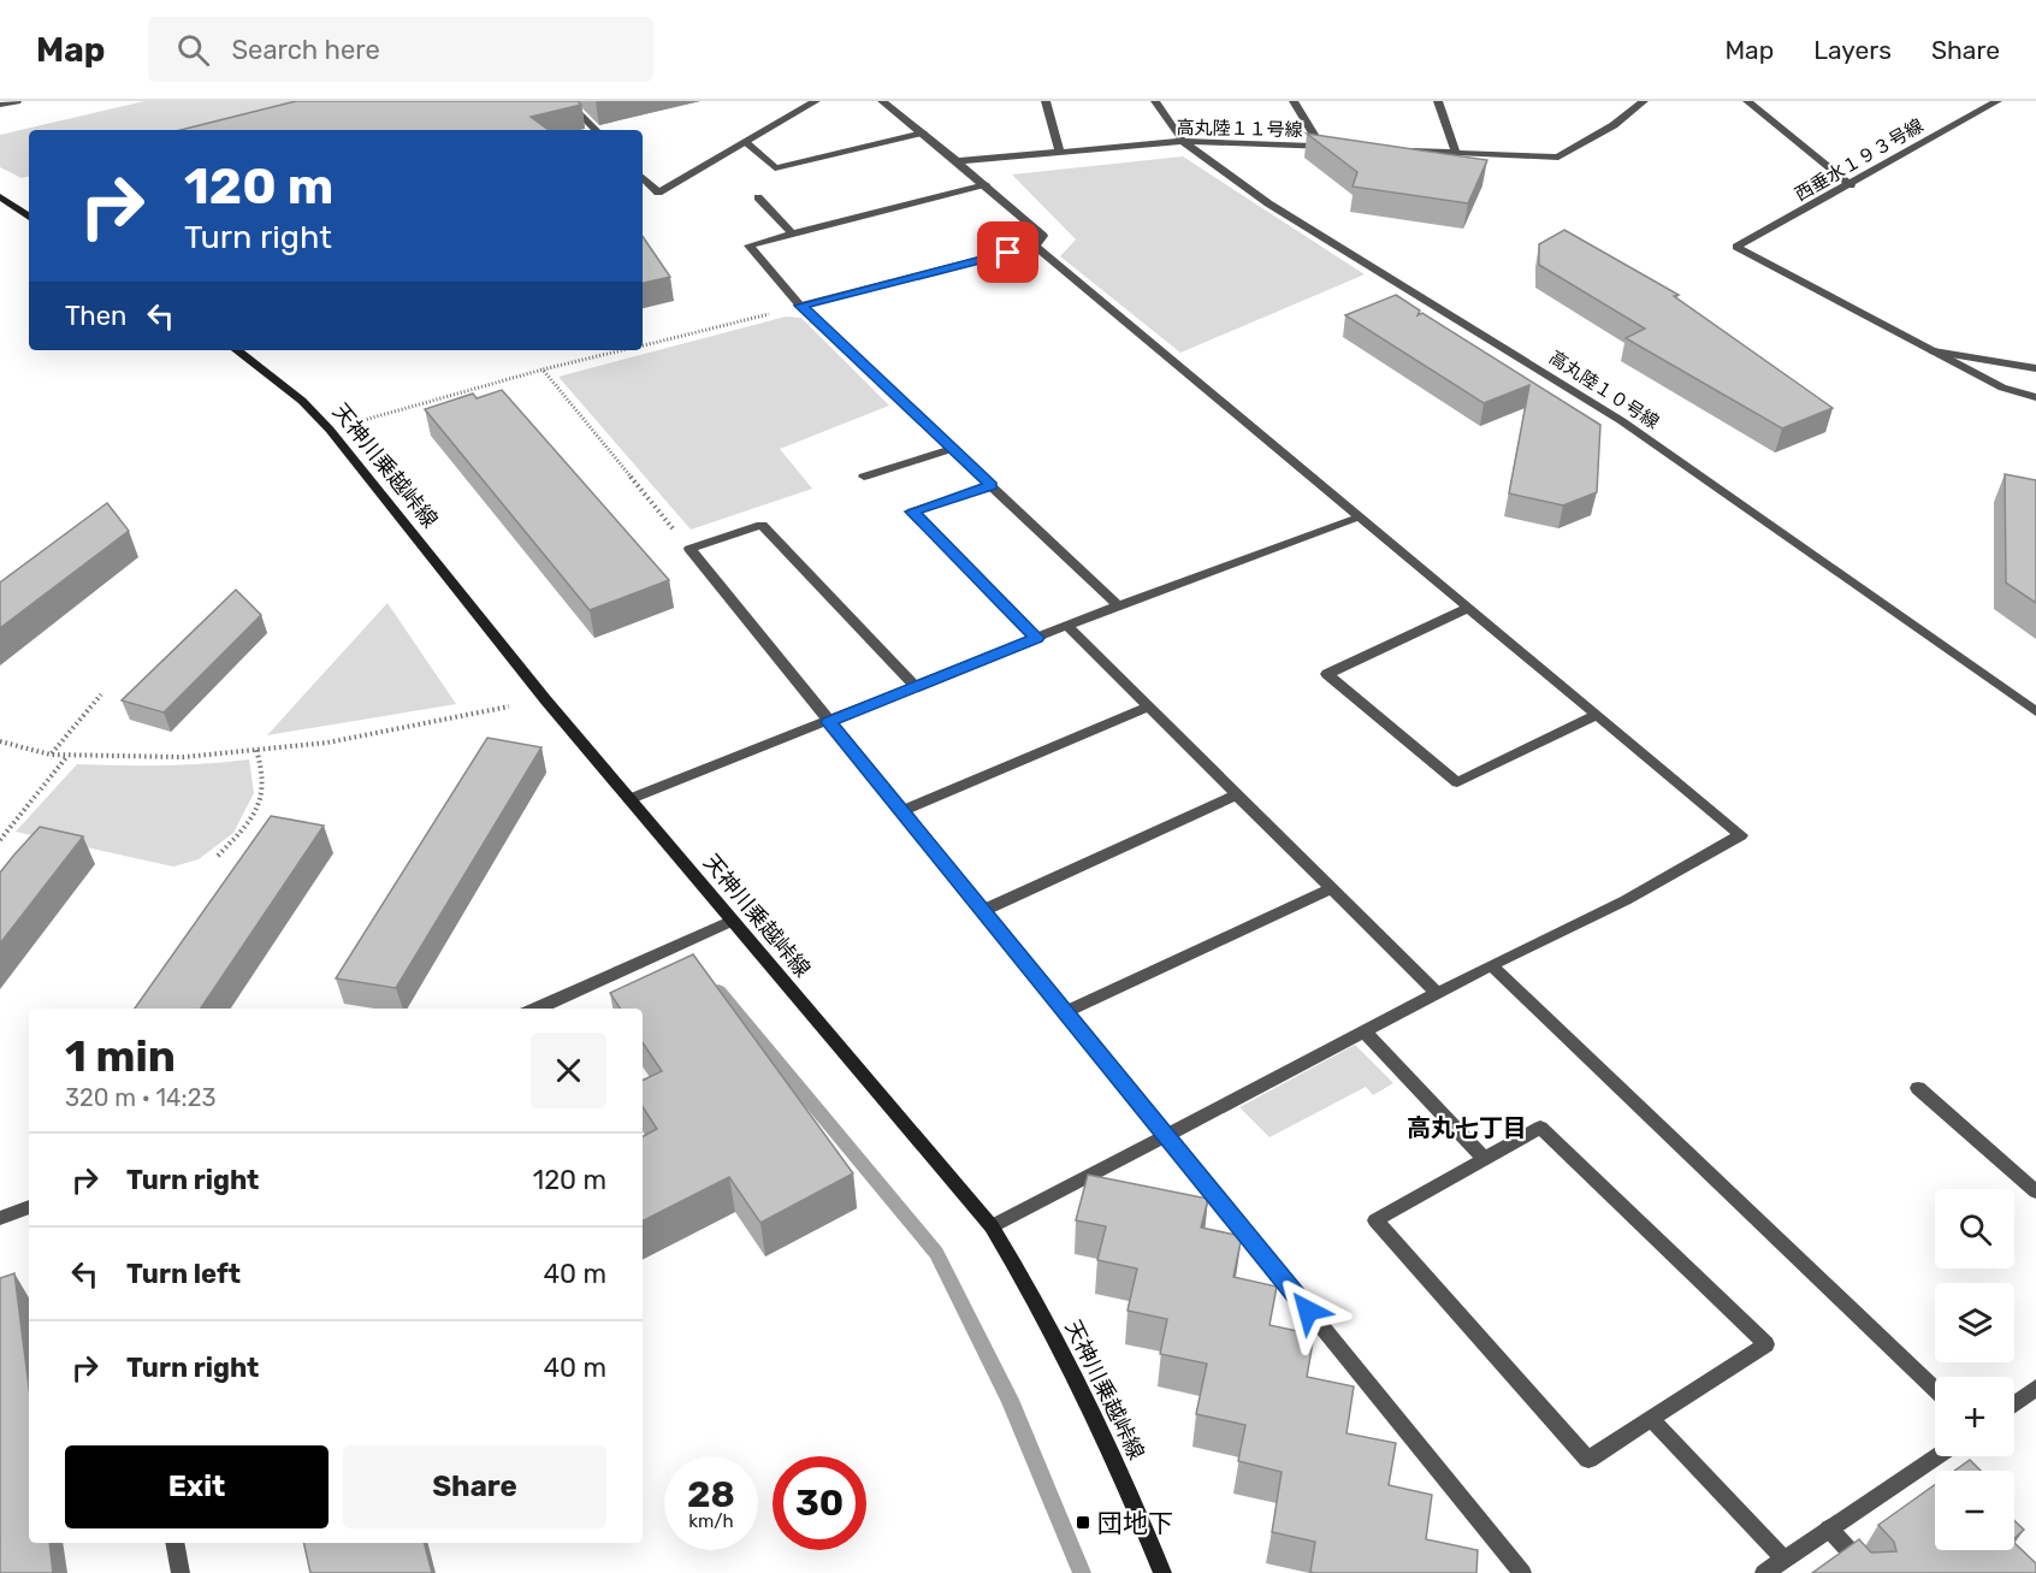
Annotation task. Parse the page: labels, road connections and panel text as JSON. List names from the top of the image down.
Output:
{
  "streets": {
    "street": [
      "高丸陸１１号線",
      "西垂水１９３号線",
      "高丸陸１０号線",
      "天神川乗越峠線"
    ]
  },
  "crossings": [
    ["高丸陸１１号線", "高丸陸１０号線"]
  ],
  "districts": ["高丸七丁目"],
  "places": {
    "transit": ["団地下"]
  },
  "page": {
    "header": "Map",
    "search": "Search here",
    "nav": ["Map", "Layers", "Share"],
    "turn": ["120 m", "Turn right"],
    "then": "Then",
    "heading": ["1 min", "320 m · 14:23"],
    "list": [
      {
        "name": "Turn right",
        "value": "120 m"
      },
      {
        "name": "Turn left",
        "value": "40 m"
      },
      {
        "name": "Turn right",
        "value": "40 m"
      }
    ],
    "map_buttons": ["+", "−"],
    "buttons": ["Exit", "Share"],
    "speed": "28 km/h",
    "limit": "30"
  }
}
